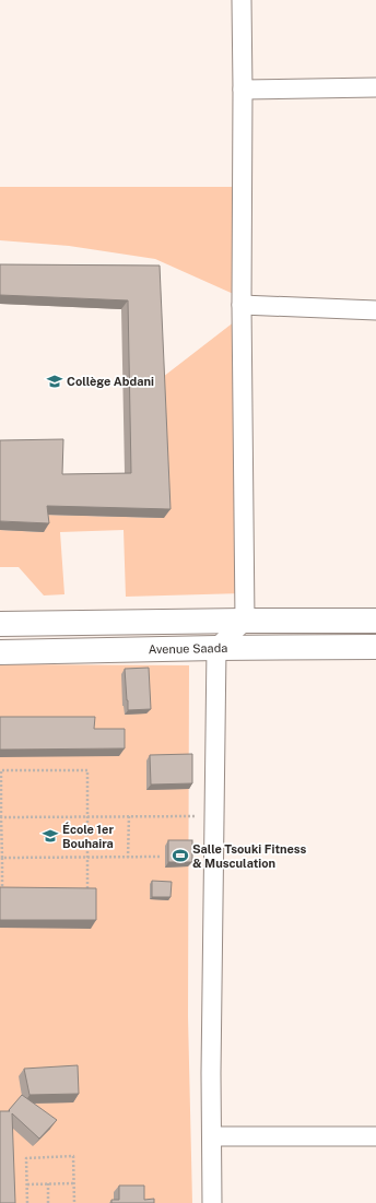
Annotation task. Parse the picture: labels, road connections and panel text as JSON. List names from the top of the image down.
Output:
{
  "streets": {
    "street": ["Avenue Saada"]
  },
  "places": {
    "school or university": ["Collège Abdani", "École 1er Bouhaira"],
    "sports": ["Salle Tsouki Fitness & Musculation"]
  }
}
